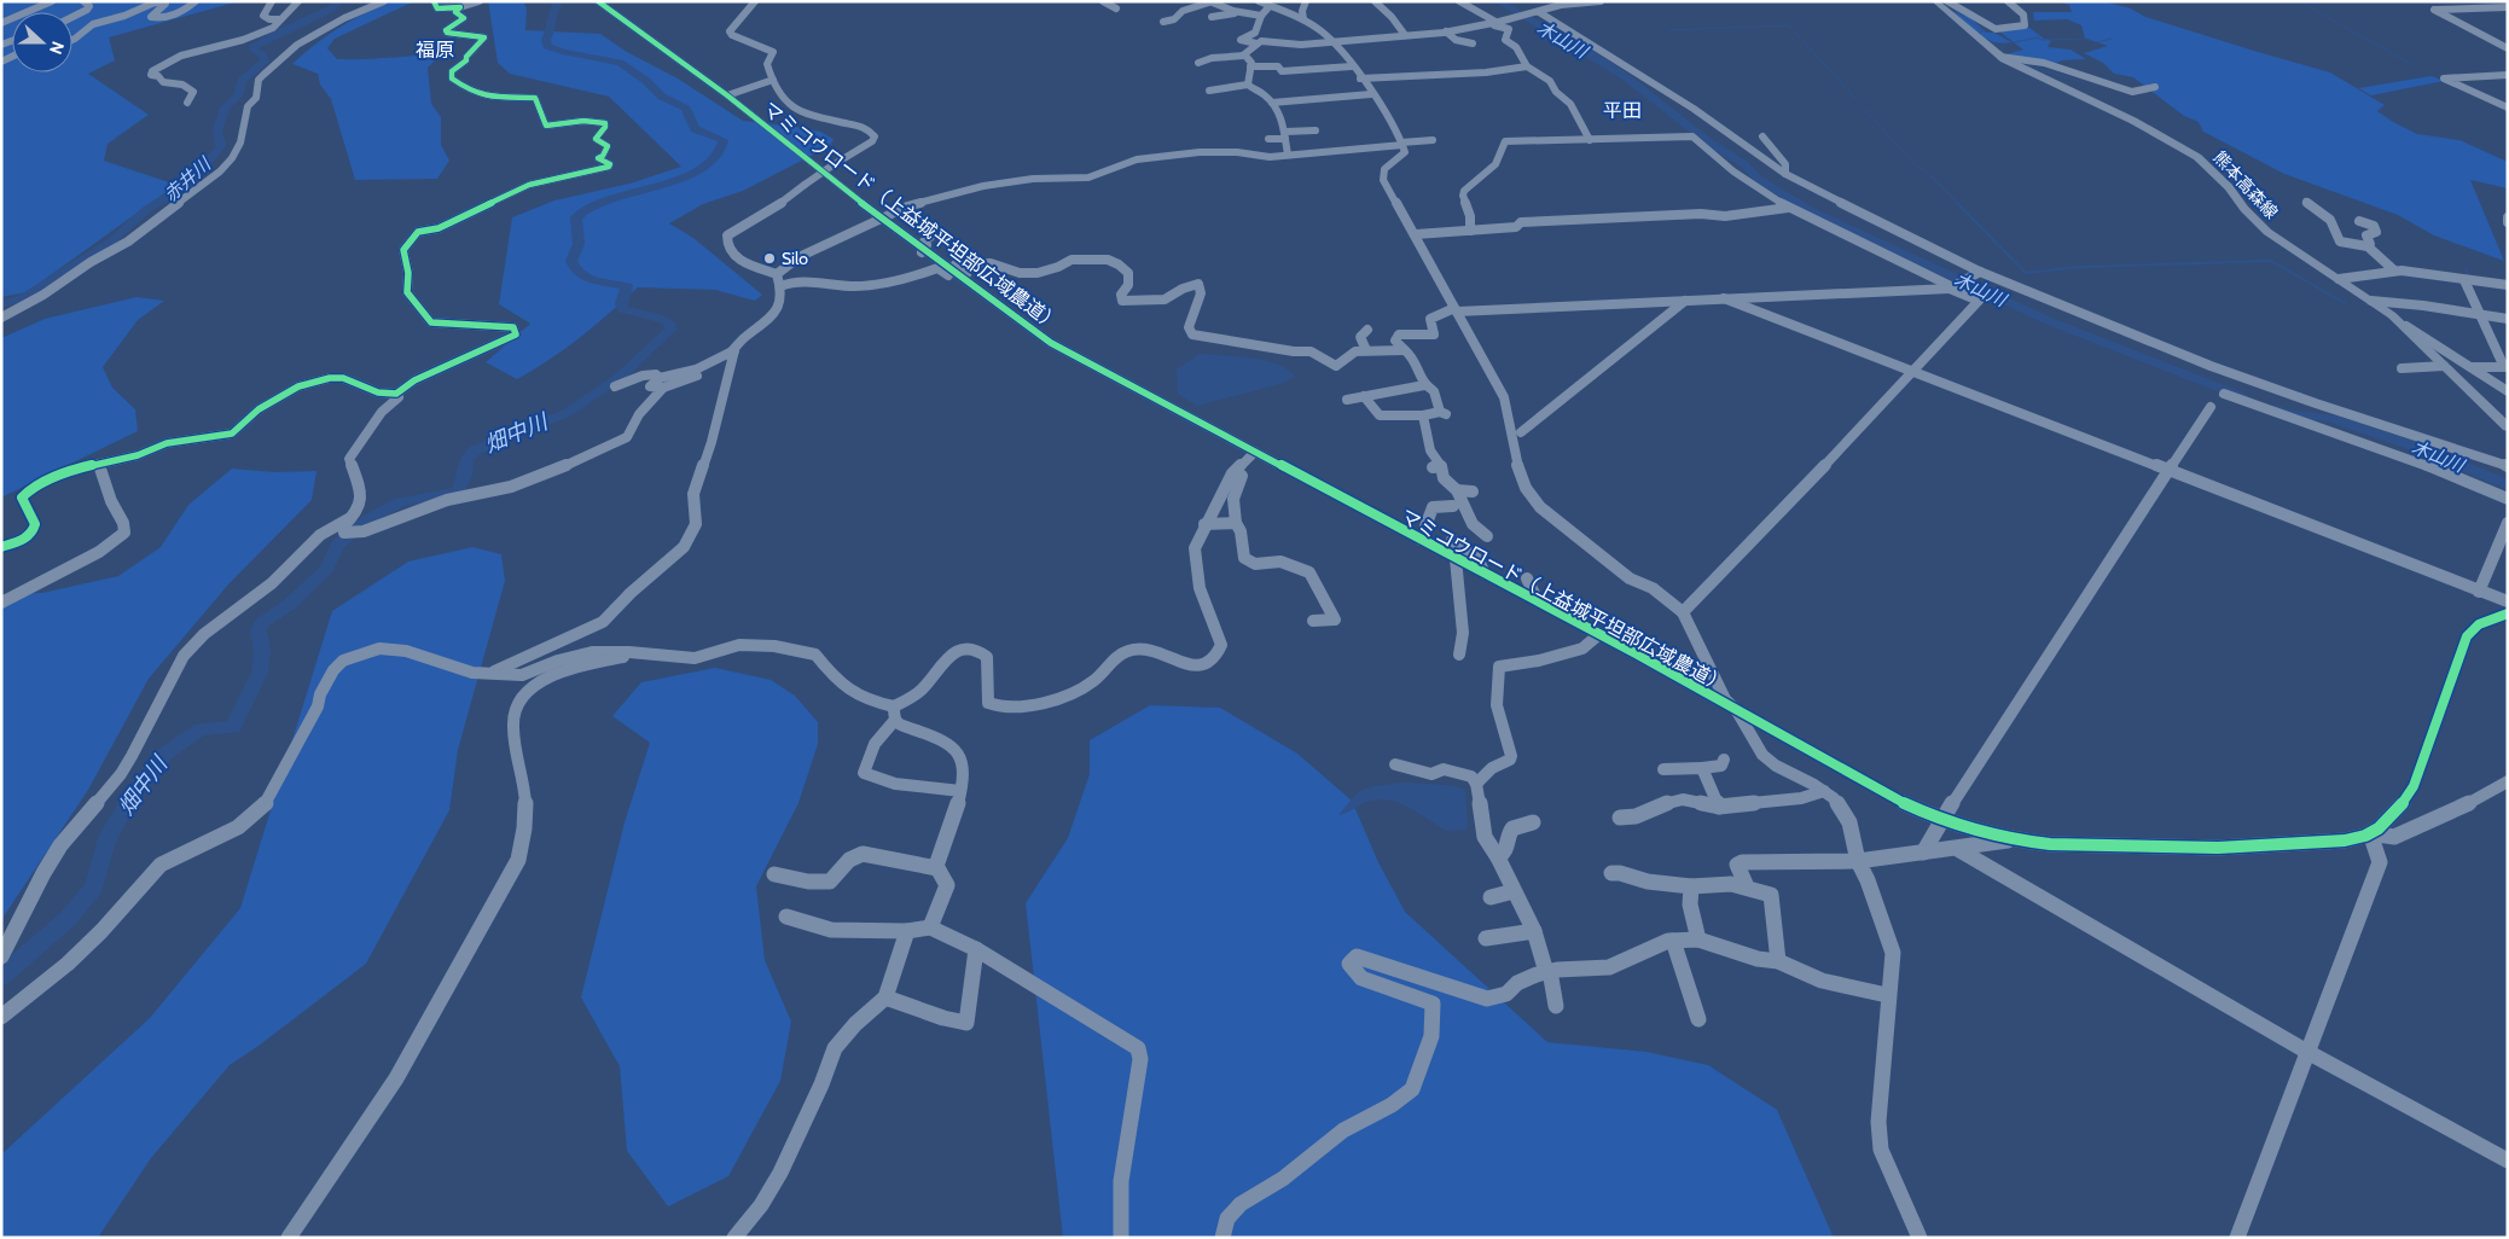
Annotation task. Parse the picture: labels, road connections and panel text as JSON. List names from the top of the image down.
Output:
{
  "streets": {
    "main road": ["熊本高森線"],
    "street": ["マミコウロード（上益城平坦部広域農道）"]
  },
  "districts": ["福原", "平田"],
  "water": ["木山川", "赤井川", "畑中川"],
  "places": ["Silo"],
  "north": "right"
}
